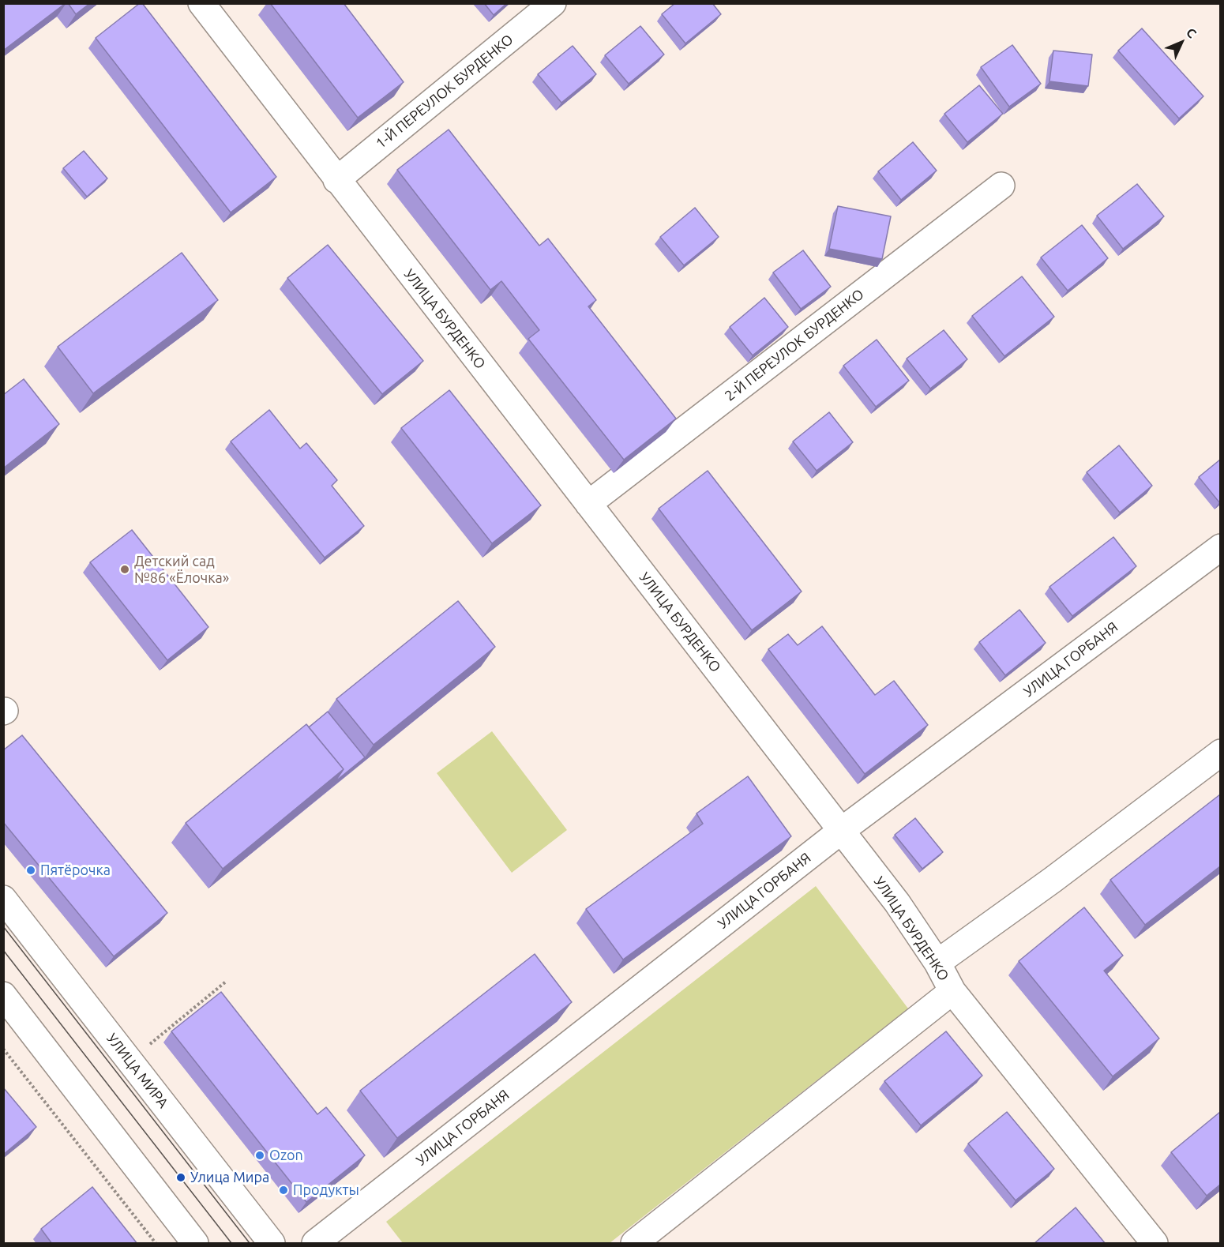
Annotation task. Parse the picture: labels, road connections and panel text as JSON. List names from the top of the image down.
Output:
{
  "streets": {
    "street": [
      "1-Й ПЕРЕУЛОК БУРДЕНКО",
      "УЛИЦА БУРДЕНКО",
      "2-Й ПЕРЕУЛОК БУРДЕНКО",
      "УЛИЦА ГОРБАНЯ",
      "УЛИЦА МИРА"
    ]
  },
  "crossings": [
    ["1-Й ПЕРЕУЛОК БУРДЕНКО", "УЛИЦА БУРДЕНКО"],
    ["УЛИЦА БУРДЕНКО", "2-Й ПЕРЕУЛОК БУРДЕНКО"],
    ["УЛИЦА БУРДЕНКО", "УЛИЦА ГОРБАНЯ"]
  ],
  "places": [
    "Детский сад №86 «Ёлочка»",
    "Пятёрочка",
    "Ozon",
    "Улица Мира",
    "Продукты"
  ],
  "north": "top right"
}
